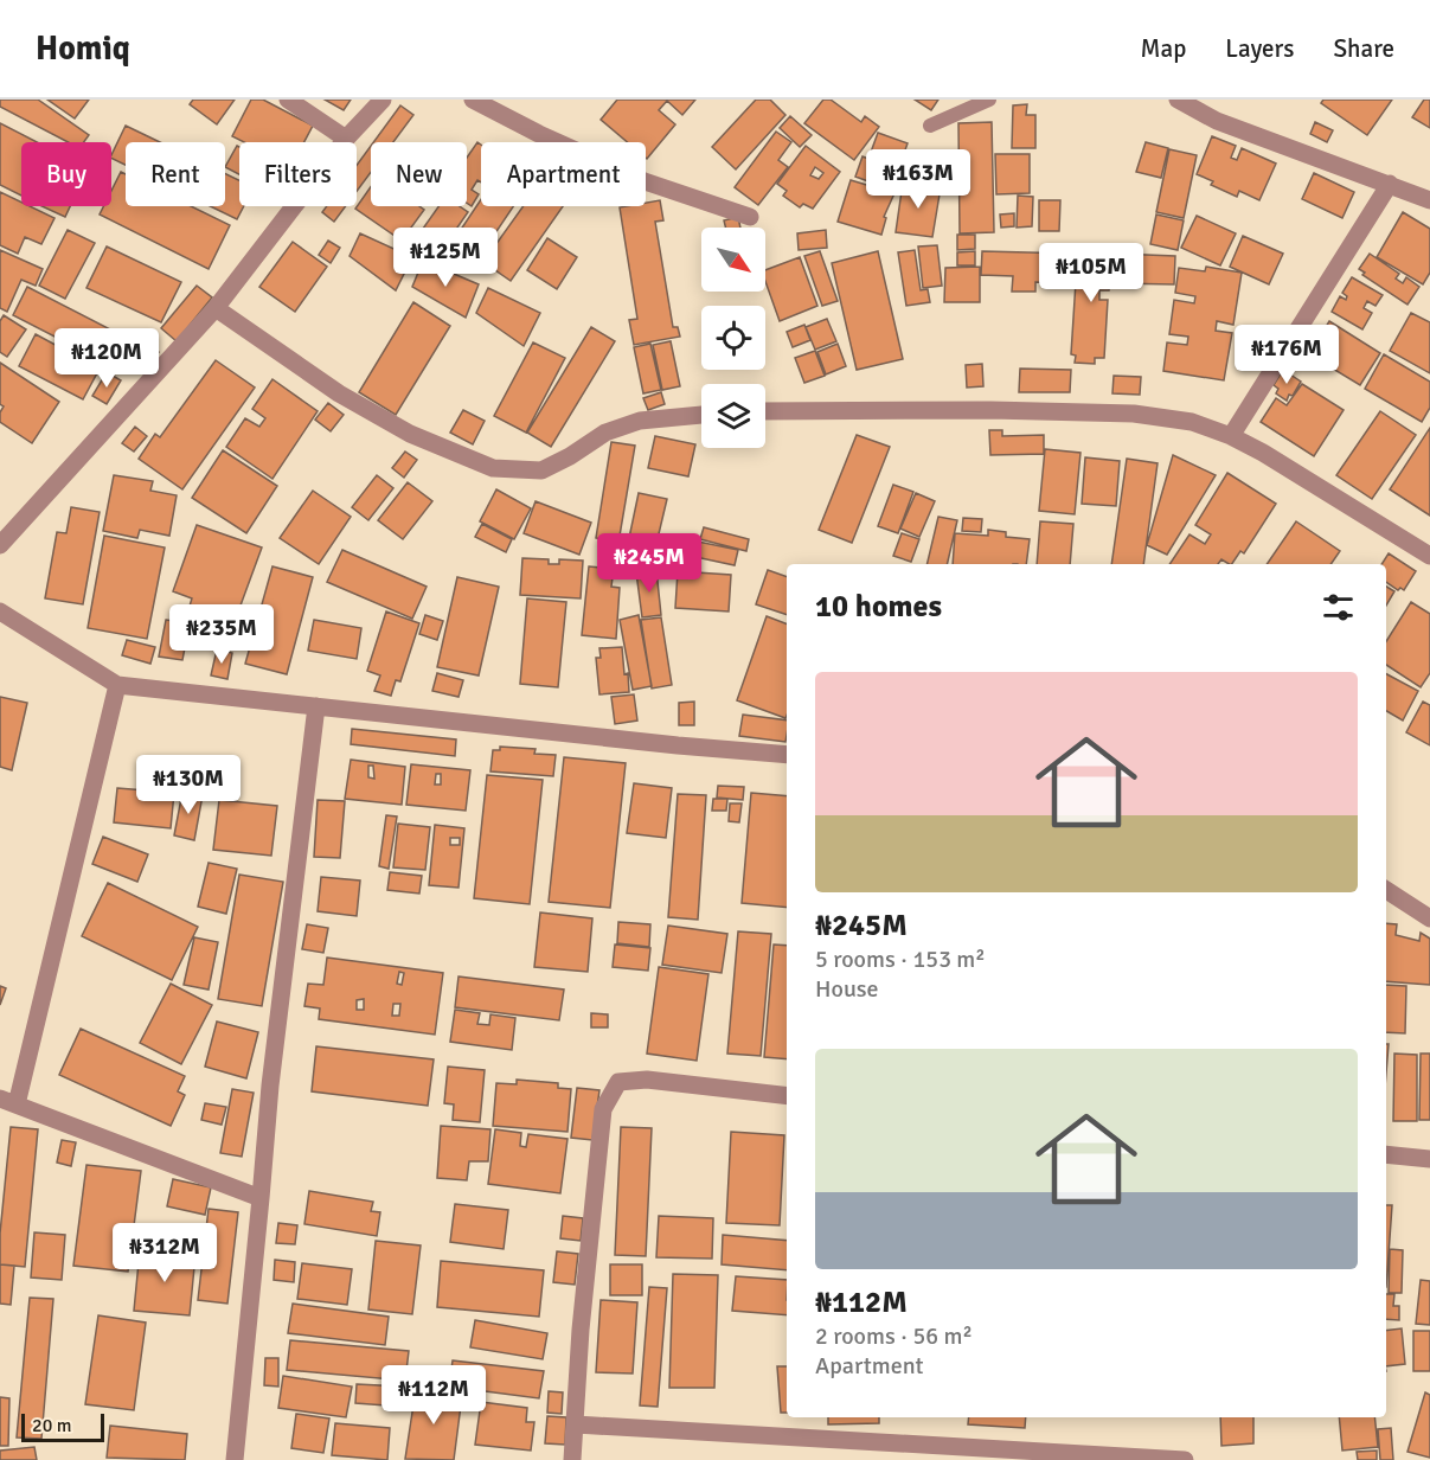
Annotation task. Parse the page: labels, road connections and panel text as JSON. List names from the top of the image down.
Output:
{
  "scale_bar": "20 m",
  "north": "bottom right",
  "page": {
    "header": "Homiq",
    "nav": ["Map", "Layers", "Share"],
    "chip": [
      "Buy",
      "Rent",
      "Filters",
      "New",
      "Apartment"
    ],
    "price": [
      "₦163M",
      "₦125M",
      "₦105M",
      "₦176M",
      "₦120M",
      "₦245M",
      "₦235M",
      "₦130M",
      "₦312M",
      "₦112M"
    ],
    "heading": "10 homes",
    "list": [
      {
        "name": "₦245M",
        "note": "5 rooms · 153 m² · House"
      },
      {
        "name": "₦112M",
        "note": "2 rooms · 56 m² · Apartment"
      }
    ],
    "scale": "20 m"
  }
}
